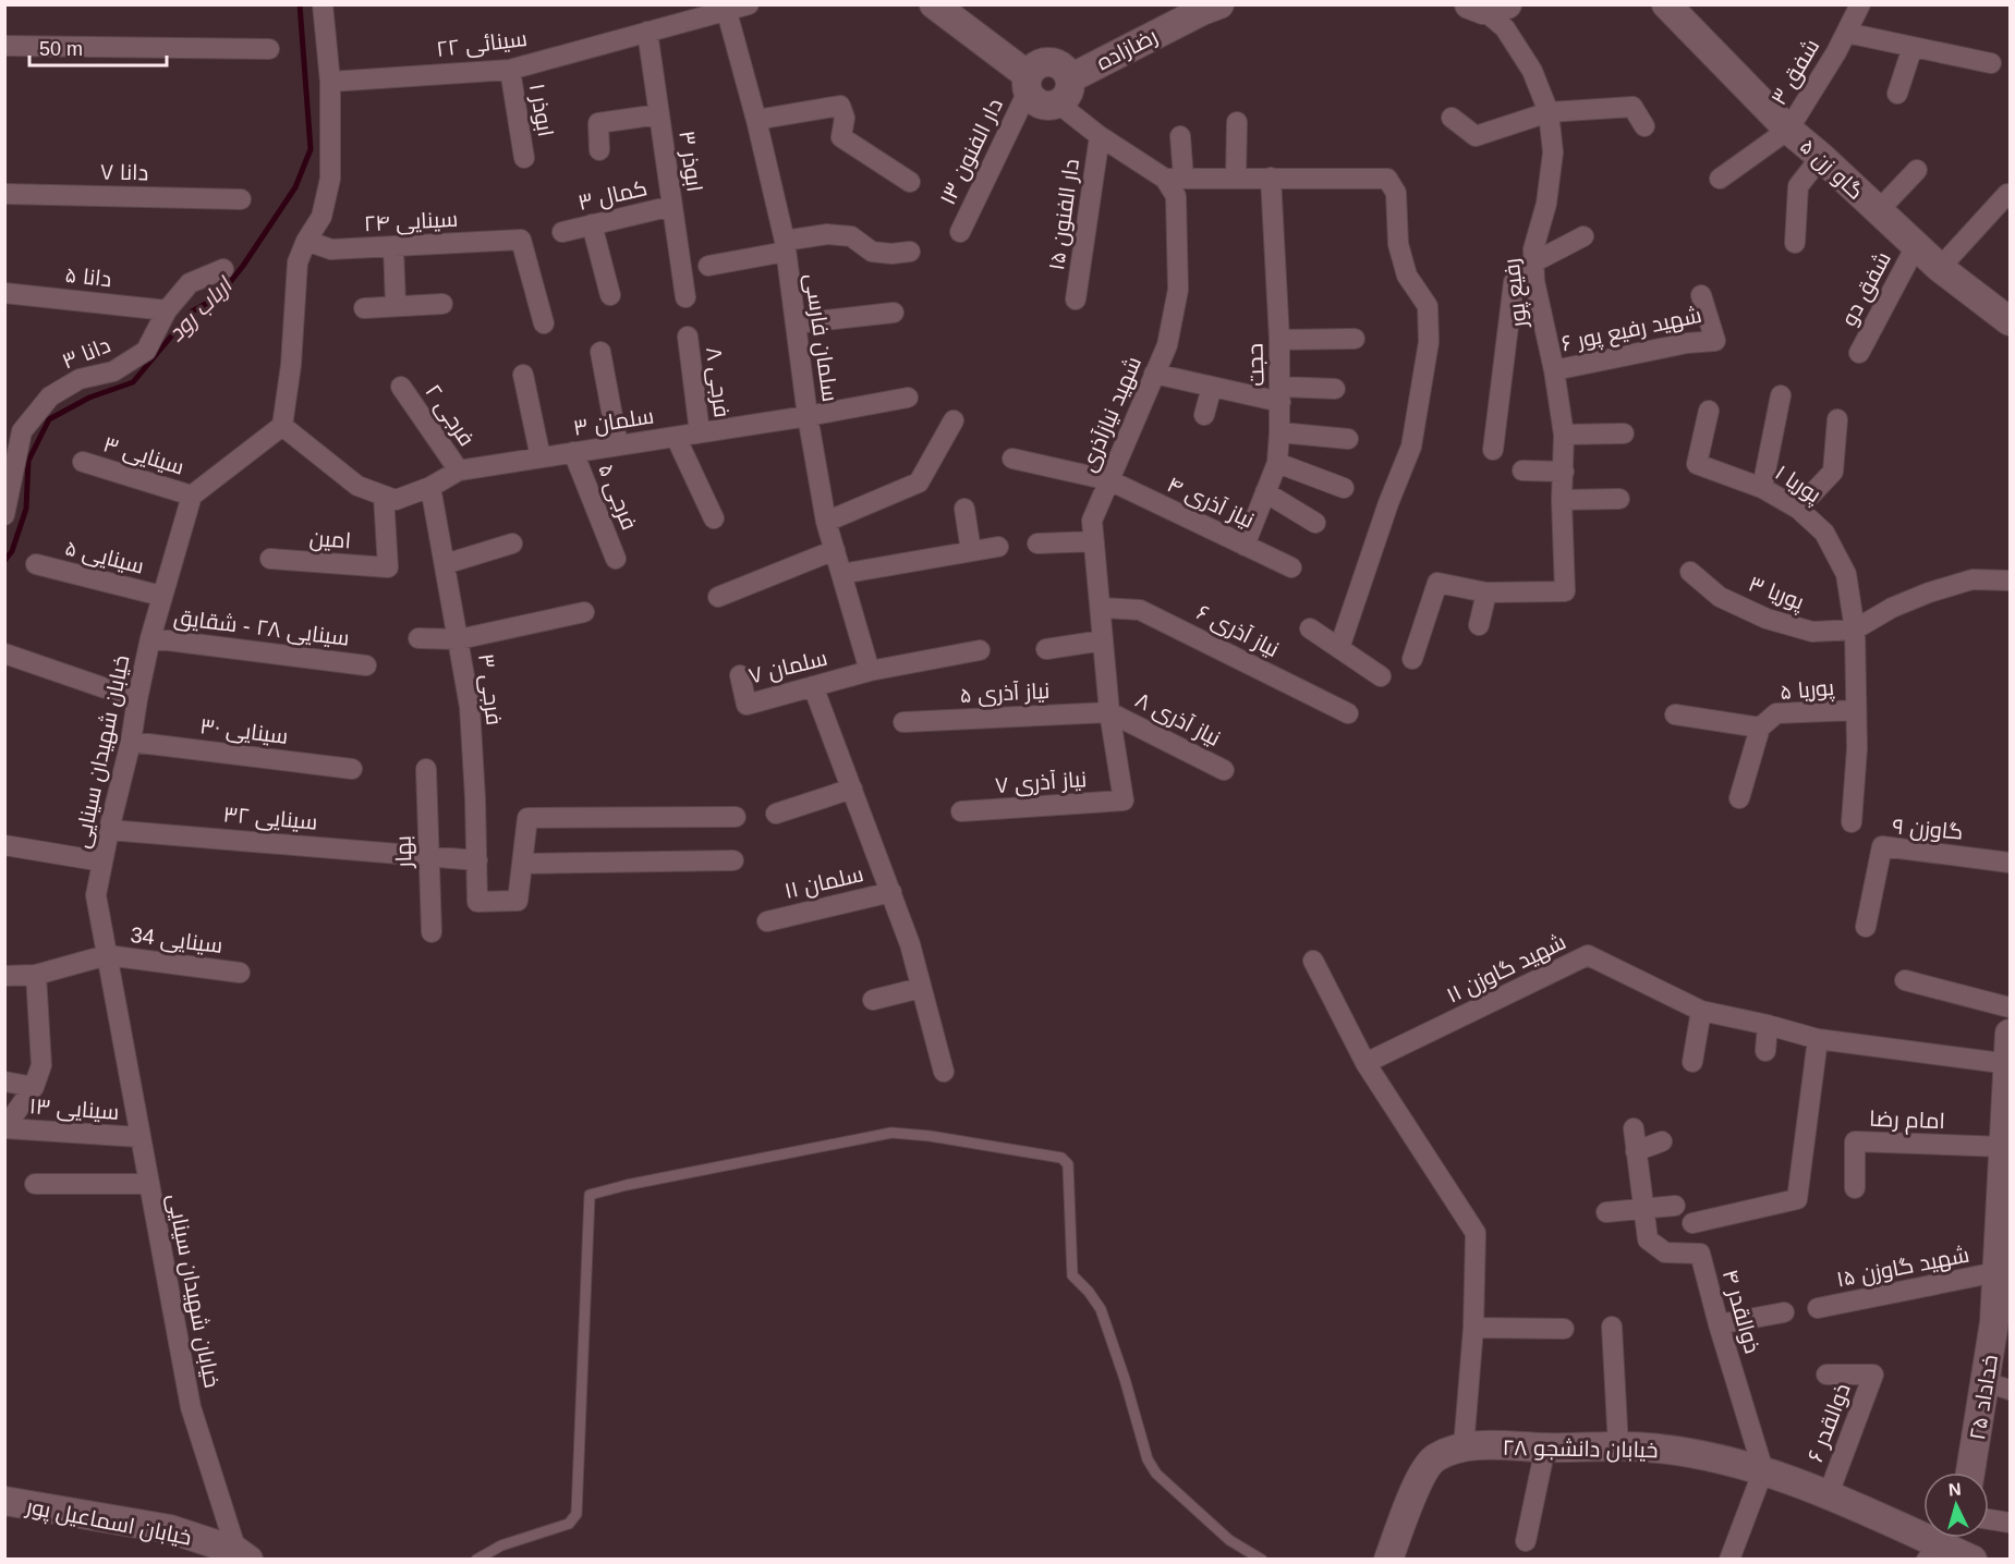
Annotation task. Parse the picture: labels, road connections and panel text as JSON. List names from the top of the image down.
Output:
{
  "streets": {
    "street": [
      "سینائی ۲۲",
      "رضازاده",
      "شفق ۳",
      "ابوذر ۱",
      "دار الفنون ۱۳",
      "ابوذر ۳",
      "گاو زن ۵",
      "دانا ۷",
      "کمال ۳",
      "دار الفنون ۱۵",
      "سینایی ۲۴",
      "دانا ۵",
      "شفق دو",
      "رفیع پور",
      "شهید رفیع پور ۶",
      "سلمان فارسی",
      "دانا ۳",
      "حجت",
      "فرجی ۸",
      "شهید نیازآذری",
      "فرجی ۲",
      "سلمان ۳",
      "سینایی ۳",
      "پوریا ۱",
      "فرجی ۵",
      "نیاز آذری ۴",
      "امین",
      "سینایی ۵",
      "پوریا ۳",
      "سینایی ۲۸ - شقایق",
      "نیاز آذری ۶",
      "سلمان ۷",
      "فرجی ۳",
      "پوریا ۵",
      "نیاز آذری ۵",
      "نیاز آذری ۸",
      "سینایی ۳۰",
      "خیابان شهیدان سینایی",
      "نیاز آذری ۷",
      "سینایی ۳۲",
      "گاوزن ۹",
      "بهار",
      "سلمان ۱۱",
      "سینایی 34",
      "شهید گاوزن ۱۱",
      "سینایی ۱۳",
      "امام رضا",
      "شهید گاوزن ۱۵",
      "ذوالقدر ۴",
      "خداداد ۲۵",
      "ذوالقدر ۶",
      "خیابان دانشجو ۲۸",
      "خیابان اسماعیل پور"
    ]
  },
  "crossings": [
    ["سینائی ۲۲", "ابوذر ۱"],
    ["سینائی ۲۲", "ابوذر ۳"],
    ["سینائی ۲۲", "سلمان فارسی"],
    ["رضازاده", "دار الفنون ۱۳"],
    ["شفق ۳", "گاو زن ۵"],
    ["ابوذر ۳", "کمال ۳"],
    ["گاو زن ۵", "شفق دو"],
    ["دانا ۵", "دانا ۳"],
    ["رفیع پور", "شهید رفیع پور ۶"],
    ["سلمان فارسی", "سلمان ۳"],
    ["سلمان فارسی", "سلمان ۷"],
    ["حجت", "نیاز آذری ۴"],
    ["فرجی ۸", "سلمان ۳"],
    ["شهید نیازآذری", "نیاز آذری ۴"],
    ["شهید نیازآذری", "نیاز آذری ۶"],
    ["شهید نیازآذری", "نیاز آذری ۵"],
    ["شهید نیازآذری", "نیاز آذری ۸"],
    ["شهید نیازآذری", "نیاز آذری ۷"],
    ["فرجی ۲", "سلمان ۳"],
    ["سلمان ۳", "فرجی ۵"],
    ["سلمان ۳", "امین"],
    ["سلمان ۳", "فرجی ۳"],
    ["سینایی ۳", "خیابان شهیدان سینایی"],
    ["پوریا ۱", "پوریا ۳"],
    ["پوریا ۱", "پوریا ۵"],
    ["سینایی ۵", "خیابان شهیدان سینایی"],
    ["سینایی ۲۸ - شقایق", "خیابان شهیدان سینایی"],
    ["فرجی ۳", "سینایی ۳۲"],
    ["نیاز آذری ۵", "نیاز آذری ۸"],
    ["سینایی ۳۰", "خیابان شهیدان سینایی"],
    ["خیابان شهیدان سینایی", "سینایی ۳۲"],
    ["خیابان شهیدان سینایی", "سینایی 34"],
    ["خیابان شهیدان سینایی", "سینایی ۱۳"],
    ["خیابان شهیدان سینایی", "خیابان اسماعیل پور"],
    ["سینایی ۳۲", "بهار"],
    ["شهید گاوزن ۱۱", "خداداد ۲۵"],
    ["امام رضا", "خداداد ۲۵"],
    ["شهید گاوزن ۱۵", "خداداد ۲۵"],
    ["ذوالقدر ۴", "خیابان دانشجو ۲۸"],
    ["ذوالقدر ۶", "خیابان دانشجو ۲۸"]
  ],
  "water": ["ارباب رود"],
  "scale_bar": "50 m",
  "north": "top"
}
